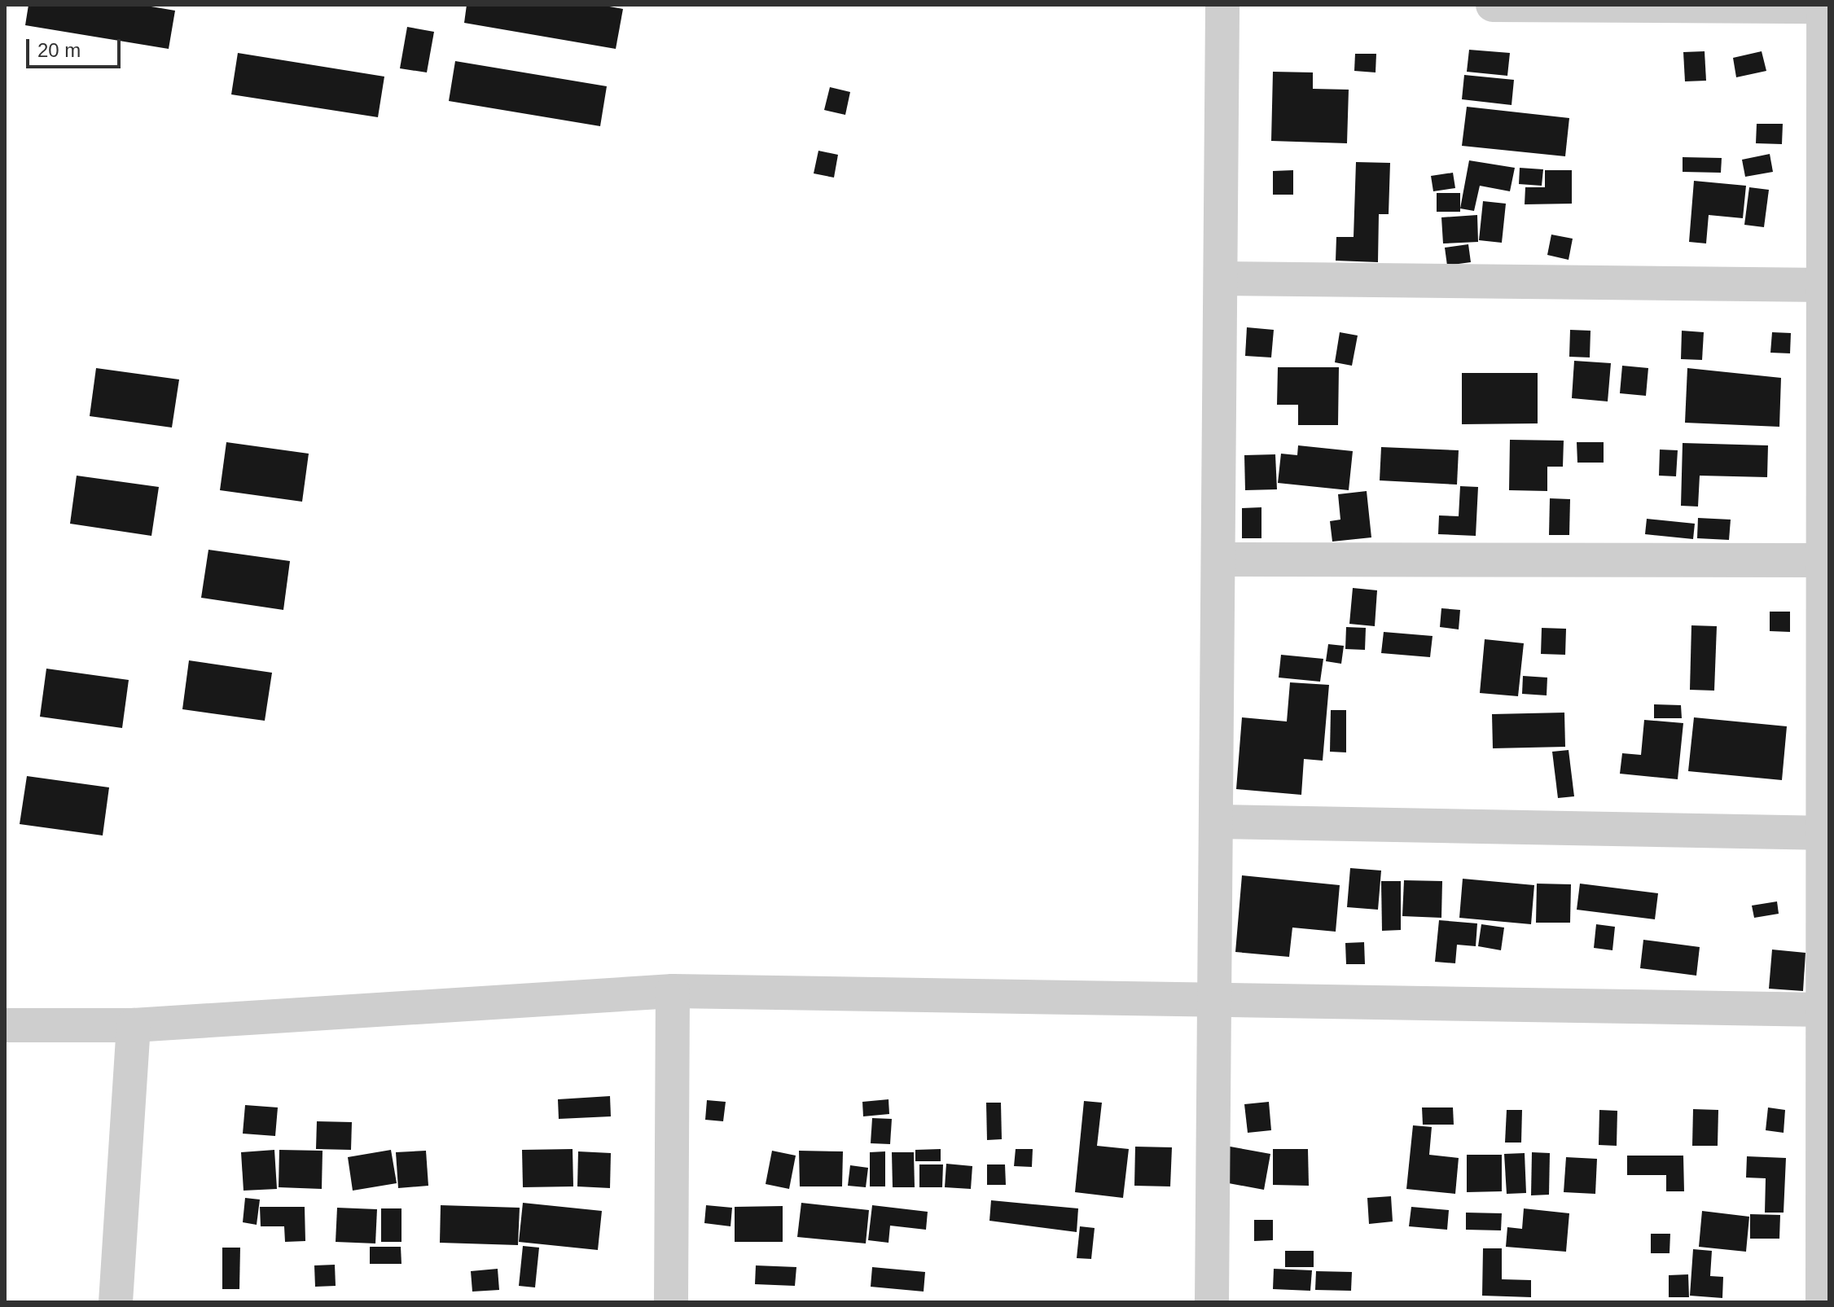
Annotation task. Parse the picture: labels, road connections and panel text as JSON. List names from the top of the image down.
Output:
{
  "scale_bar": "20 m"
}
